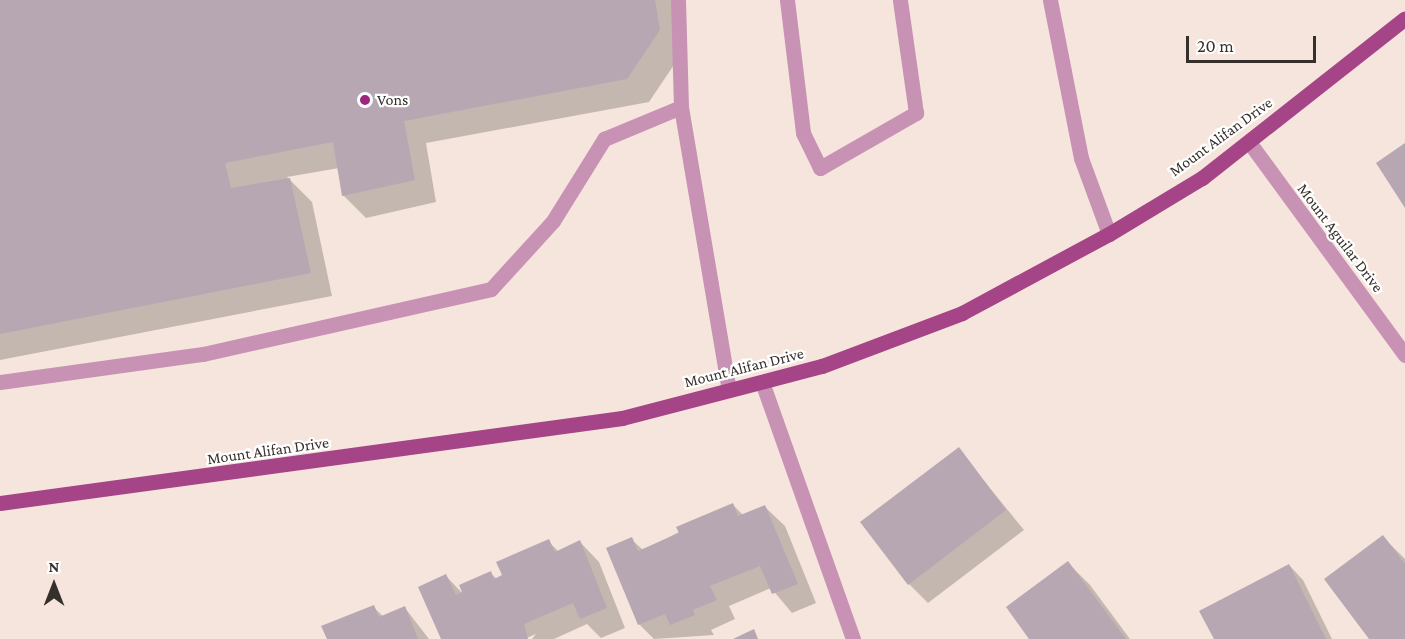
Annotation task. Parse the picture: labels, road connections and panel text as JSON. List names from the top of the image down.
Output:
{
  "streets": {
    "main road": ["Mount Alifan Drive"],
    "street": ["Mount Aguilar Drive"]
  },
  "crossings": [
    ["Mount Alifan Drive", "Mount Aguilar Drive"]
  ],
  "places": ["Vons"],
  "scale_bar": "20 m",
  "north": "top"
}
